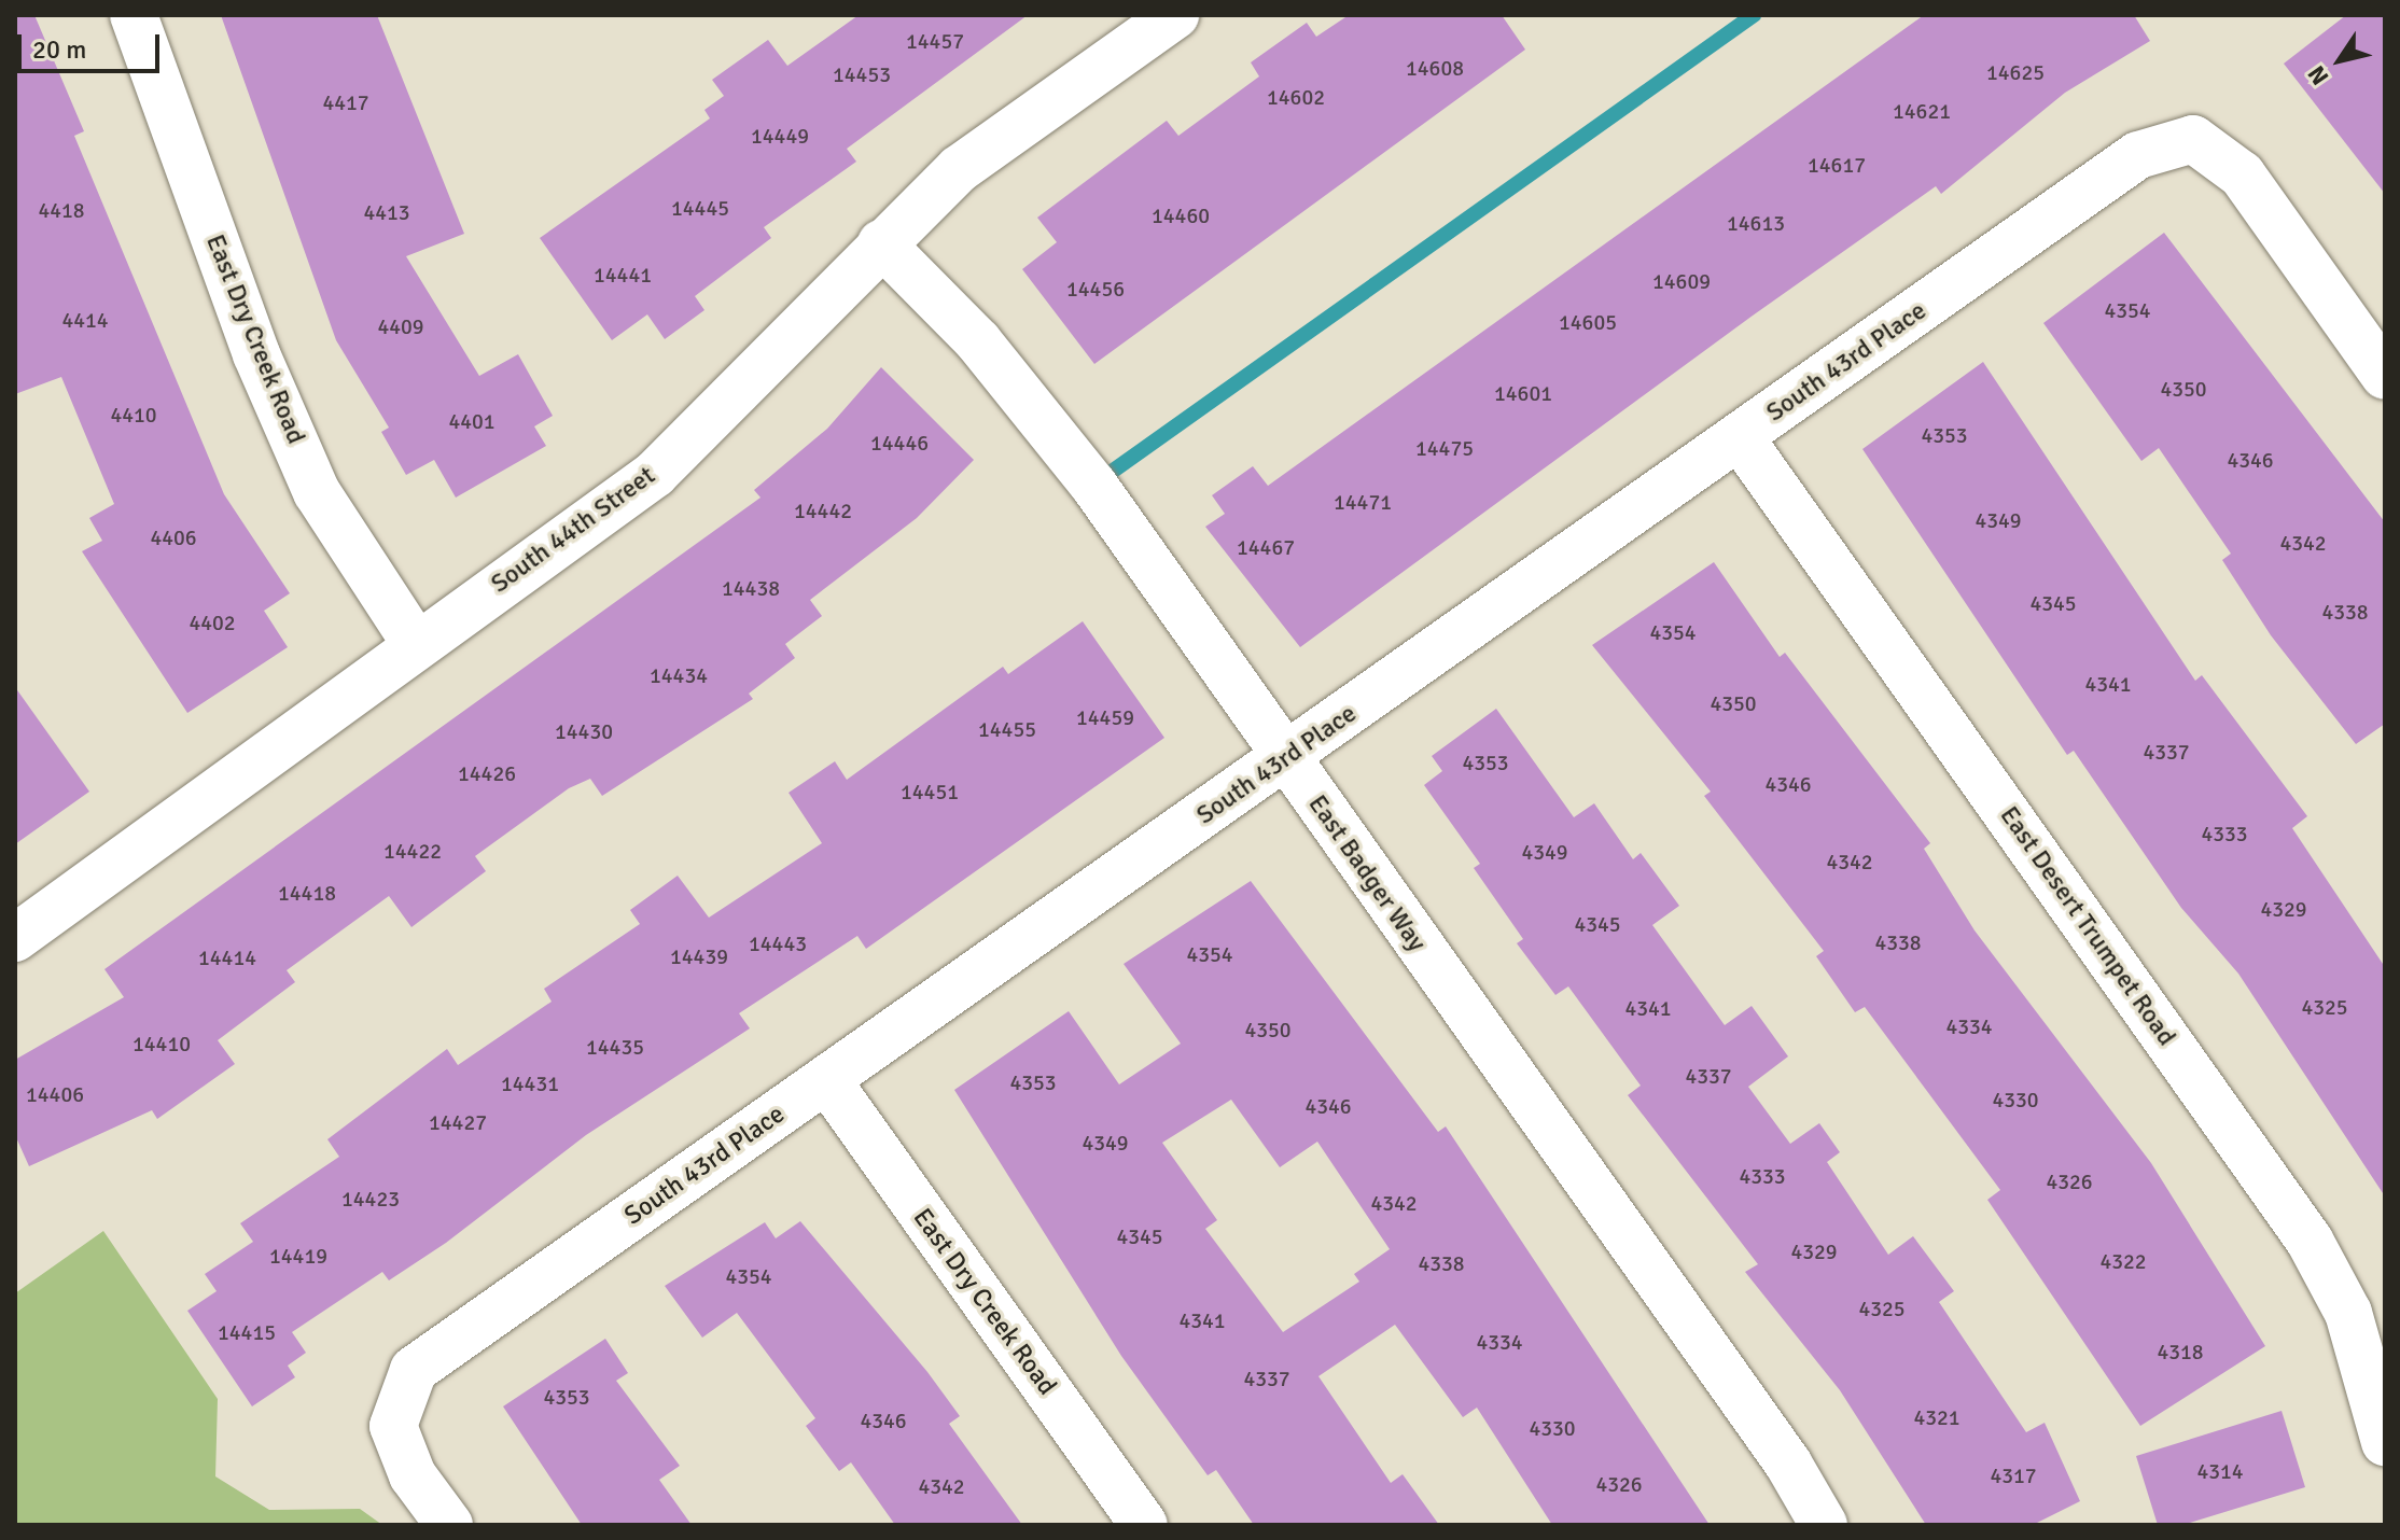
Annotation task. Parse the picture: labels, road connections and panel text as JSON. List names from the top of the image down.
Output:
{
  "streets": {
    "street": [
      "East Dry Creek Road",
      "South 43rd Place",
      "South 44th Street",
      "East Badger Way",
      "East Desert Trumpet Road"
    ]
  },
  "crossings": [
    ["East Dry Creek Road", "South 43rd Place"],
    ["East Dry Creek Road", "South 44th Street"],
    ["South 43rd Place", "East Badger Way"],
    ["South 43rd Place", "East Desert Trumpet Road"],
    ["South 44th Street", "East Badger Way"]
  ],
  "house_numbers": [
    "14457",
    "14608",
    "14625",
    "14453",
    "14602",
    "4417",
    "14621",
    "14449",
    "14617",
    "14445",
    "4418",
    "4413",
    "14460",
    "14613",
    "14441",
    "14609",
    "14456",
    "4354",
    "4414",
    "14605",
    "4409",
    "4350",
    "14601",
    "4410",
    "4401",
    "4353",
    "14446",
    "14475",
    "4346",
    "14471",
    "14442",
    "4349",
    "4406",
    "4342",
    "14467",
    "14438",
    "4345",
    "4338",
    "4402",
    "4354",
    "14434",
    "4341",
    "4350",
    "14459",
    "14455",
    "14430",
    "4337",
    "4353",
    "14426",
    "4346",
    "14451",
    "4333",
    "14422",
    "4349",
    "4342",
    "14418",
    "4329",
    "4345",
    "4338",
    "14443",
    "4354",
    "14439",
    "14414",
    "4325",
    "4341",
    "4334",
    "4350",
    "14410",
    "14435",
    "4337",
    "4353",
    "14431",
    "14406",
    "4330",
    "4346",
    "14427",
    "4349",
    "4333",
    "4326",
    "14423",
    "4342",
    "4345",
    "4329",
    "14419",
    "4322",
    "4338",
    "4354",
    "4325",
    "4341",
    "14415",
    "4334",
    "4318",
    "4337",
    "4353",
    "4321",
    "4346",
    "4330",
    "4314",
    "4317",
    "4326",
    "4342"
  ],
  "scale_bar": "20 m",
  "north": "bottom left"
}
